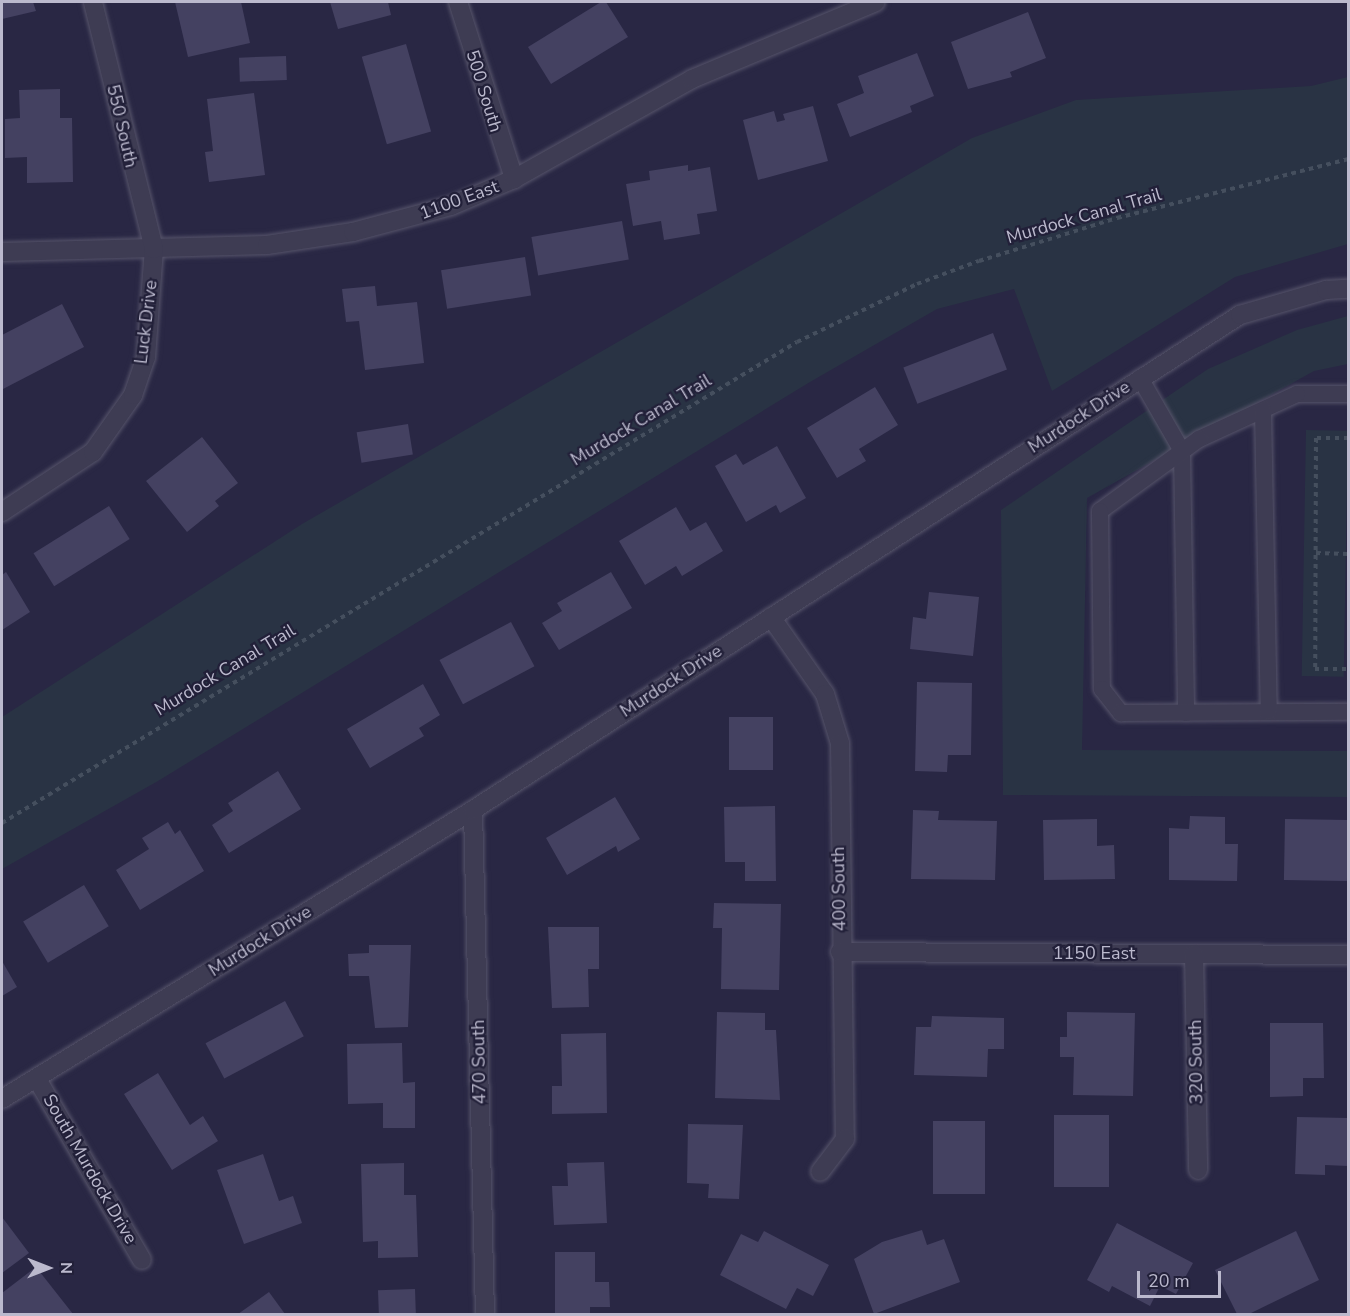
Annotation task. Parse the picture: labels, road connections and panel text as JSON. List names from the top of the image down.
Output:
{
  "streets": {
    "street": [
      "500 South",
      "550 South",
      "1100 East",
      "Luck Drive",
      "Murdock Drive",
      "400 South",
      "1150 East",
      "470 South",
      "320 South",
      "South Murdock Drive"
    ],
    "path": ["Murdock Canal Trail"]
  },
  "crossings": [
    ["500 South", "1100 East"],
    ["550 South", "1100 East"],
    ["550 South", "Luck Drive"],
    ["1100 East", "Luck Drive"],
    ["Murdock Drive", "400 South"],
    ["Murdock Drive", "470 South"],
    ["Murdock Drive", "South Murdock Drive"],
    ["400 South", "1150 East"],
    ["1150 East", "320 South"]
  ],
  "scale_bar": "20 m",
  "north": "right"
}
